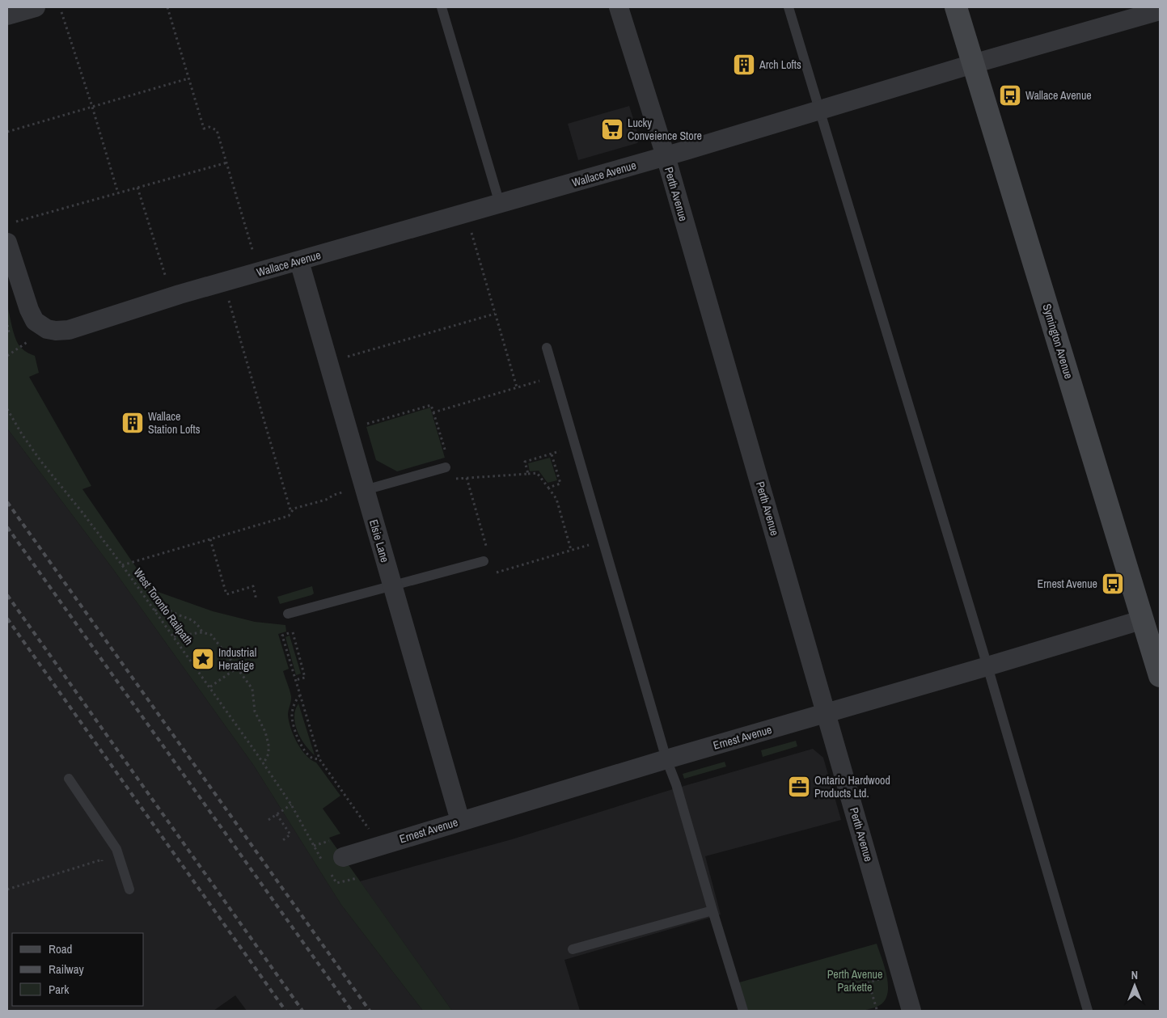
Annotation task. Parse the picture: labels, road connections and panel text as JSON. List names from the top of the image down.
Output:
{
  "streets": {
    "street": [
      "Wallace Avenue",
      "Perth Avenue",
      "Symington Avenue",
      "Elsie Lane",
      "Ernest Avenue"
    ],
    "path": ["West Toronto Railpath"]
  },
  "crossings": [
    ["Wallace Avenue", "Perth Avenue"],
    ["Wallace Avenue", "Symington Avenue"],
    ["Wallace Avenue", "Elsie Lane"],
    ["Perth Avenue", "Ernest Avenue"],
    ["Symington Avenue", "Ernest Avenue"],
    ["Elsie Lane", "Ernest Avenue"]
  ],
  "parks": ["Perth Avenue Parkette"],
  "places": {
    "building": ["Arch Lofts", "Wallace Station Lofts"],
    "bus stop": ["Wallace Avenue", "Ernest Avenue"],
    "supermarket": ["Lucky Conveience Store"],
    "place": ["Industrial Heratige"],
    "office": ["Ontario Hardwood Products Ltd."]
  },
  "legend": ["Road", "Railway", "Park"],
  "north": "top"
}
